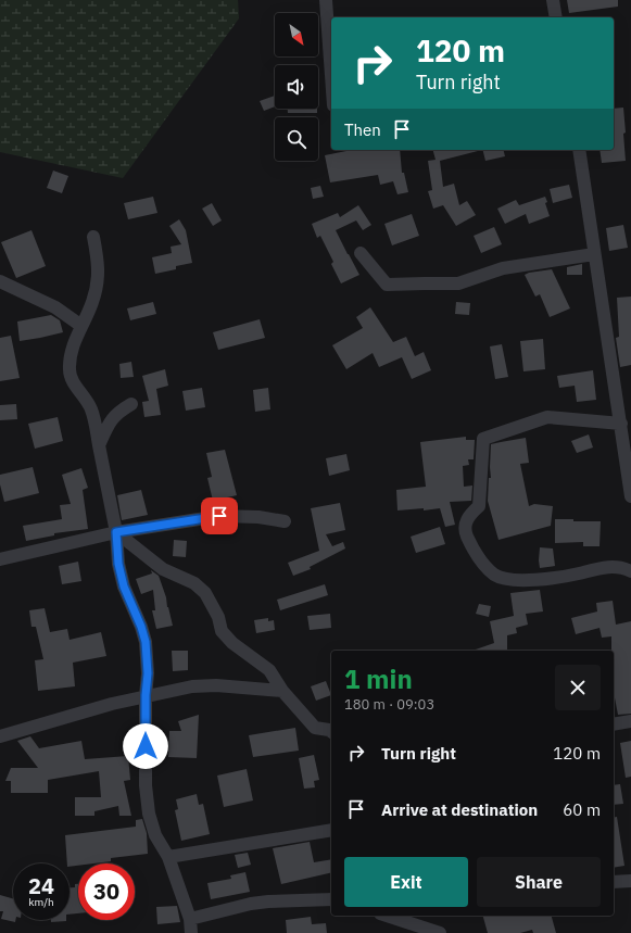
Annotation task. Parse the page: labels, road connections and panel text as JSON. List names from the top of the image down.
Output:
{
  "north": "bottom right",
  "page": {
    "turn": ["120 m", "Turn right"],
    "then": "Then",
    "heading": ["1 min", "180 m · 09:03"],
    "list": [
      {
        "name": "Turn right",
        "value": "120 m"
      },
      {
        "name": "Arrive at destination",
        "value": "60 m"
      }
    ],
    "buttons": ["Exit", "Share"],
    "speed": "24 km/h",
    "limit": "30"
  }
}
